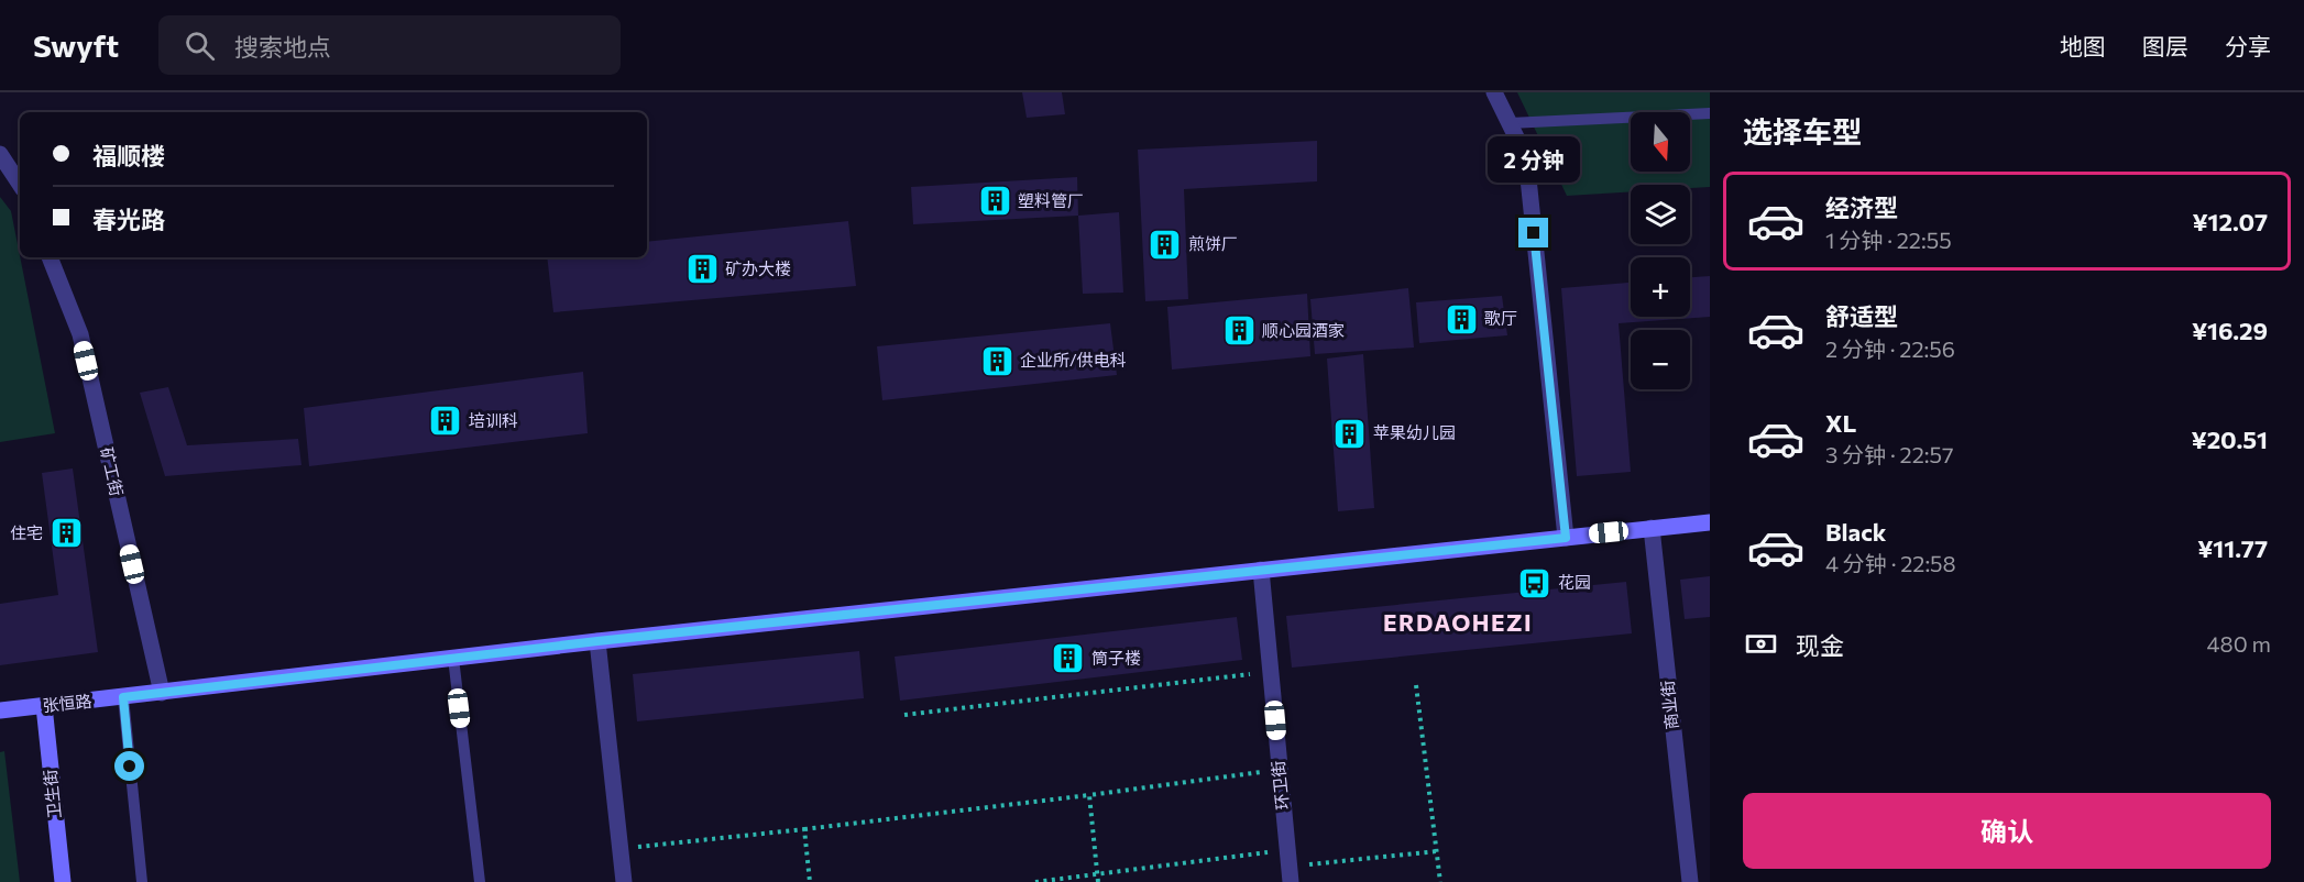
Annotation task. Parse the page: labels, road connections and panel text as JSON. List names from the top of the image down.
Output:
{
  "streets": {
    "main road": ["张恒路", "卫生街"],
    "street": ["矿工街", "商业街", "环卫街"]
  },
  "crossings": [
    ["矿工街", "张恒路"],
    ["张恒路", "商业街"],
    ["张恒路", "环卫街"],
    ["张恒路", "卫生街"]
  ],
  "districts": ["ERDAOHEZI"],
  "places": {
    "building": [
      "塑料管厂",
      "煎饼厂",
      "矿办大楼",
      "歌厅",
      "顺心园酒家",
      "企业所/供电科",
      "培训科",
      "苹果幼儿园",
      "住宅",
      "筒子楼"
    ],
    "bus stop": ["花园"]
  },
  "north": "bottom",
  "page": {
    "header": "Swyft",
    "search": "搜索地点",
    "nav": ["地图", "图层", "分享"],
    "heading": "选择车型",
    "map_buttons": ["+", "−"],
    "banner": ["福顺楼", "春光路"],
    "bubble": "2 分钟",
    "list": [
      {
        "name": "经济型",
        "note": "1 分钟 · 22:55",
        "value": "¥12.07"
      },
      {
        "name": "舒适型",
        "note": "2 分钟 · 22:56",
        "value": "¥16.29"
      },
      {
        "name": "XL",
        "note": "3 分钟 · 22:57",
        "value": "¥20.51"
      },
      {
        "name": "Black",
        "note": "4 分钟 · 22:58",
        "value": "¥11.77"
      }
    ],
    "pay": ["现金", "480 m"],
    "buttons": "确认"
  }
}
